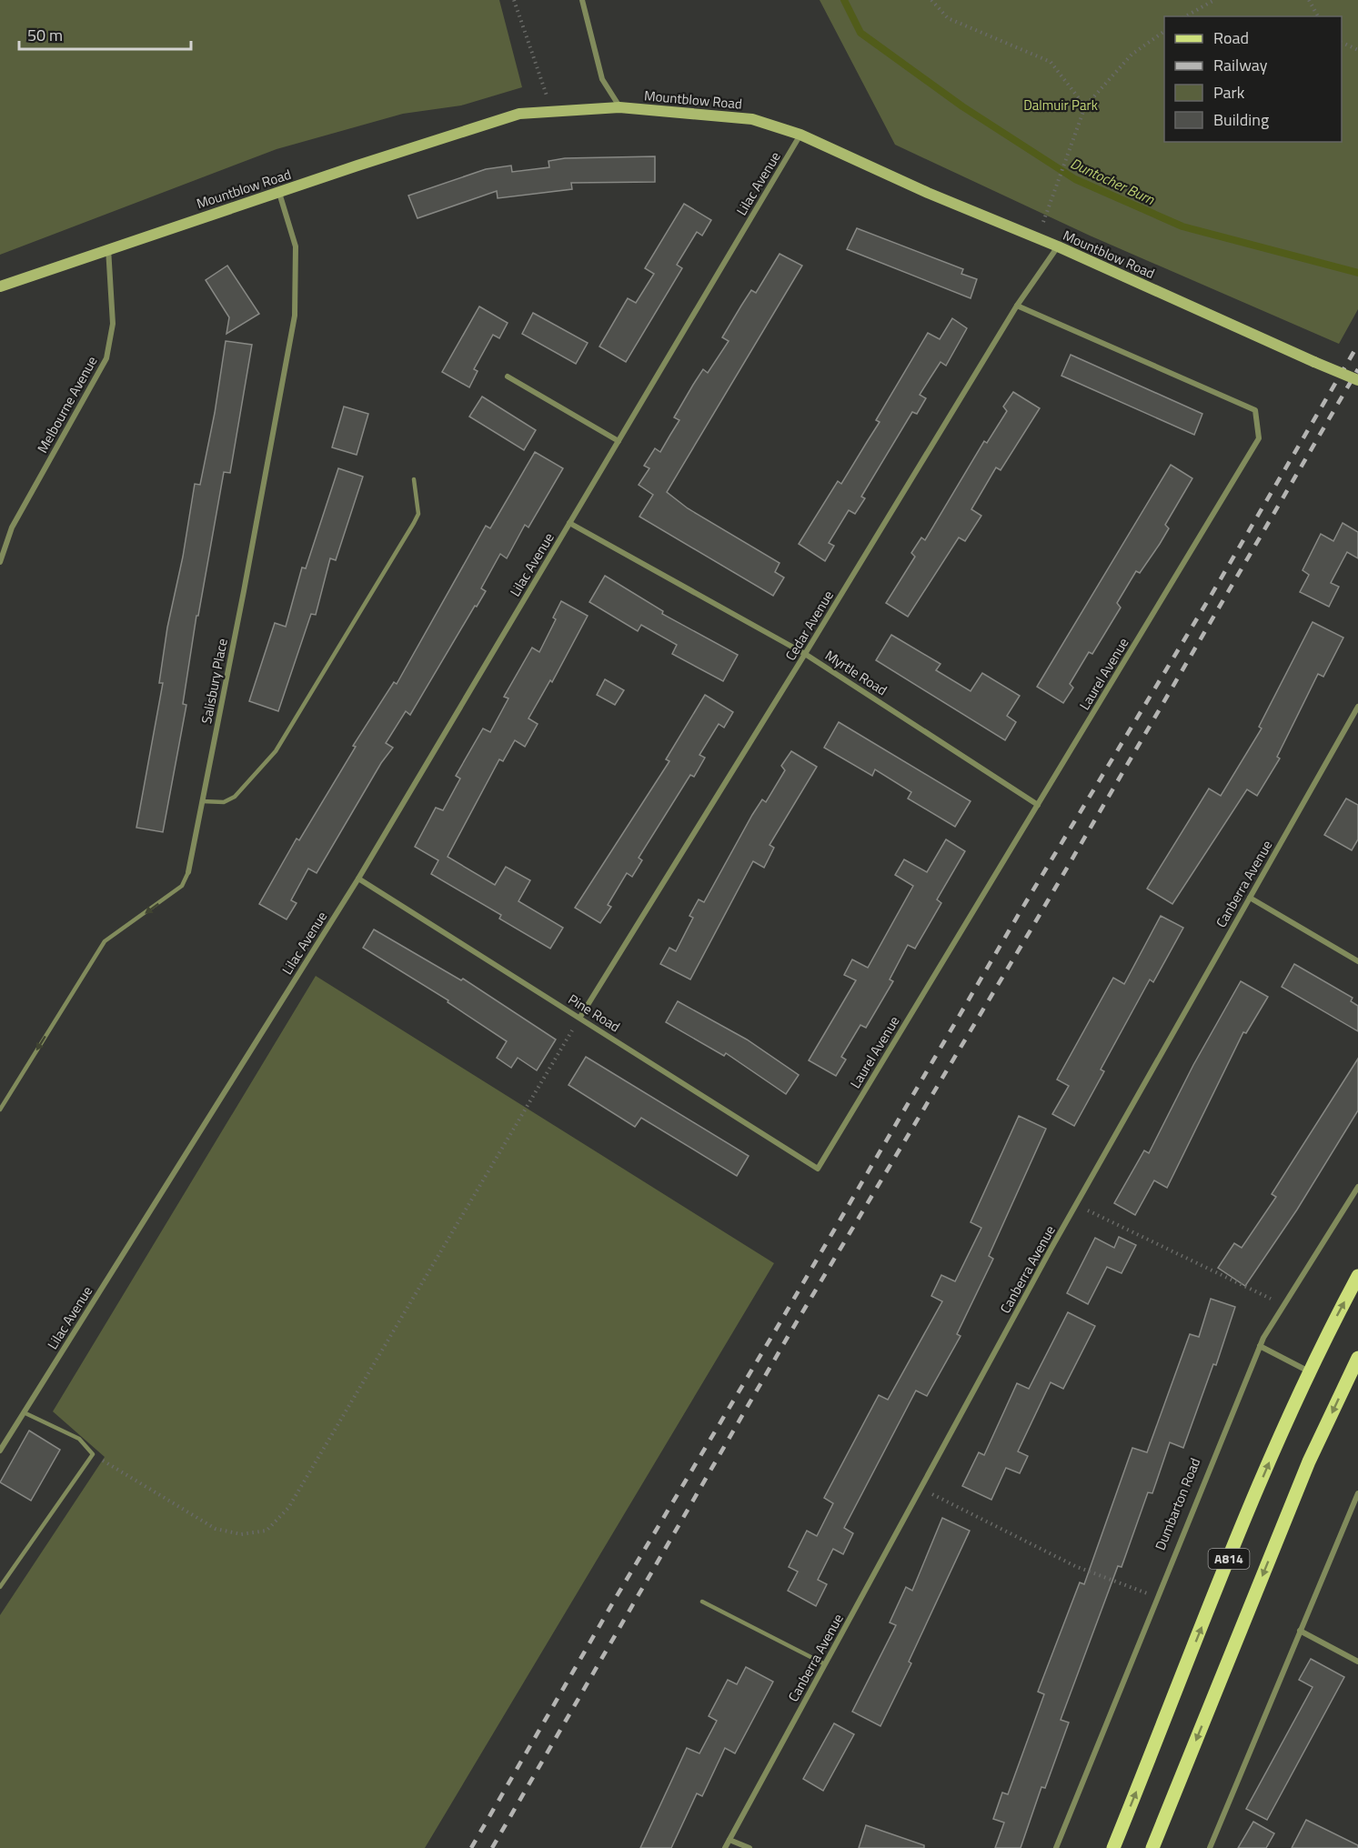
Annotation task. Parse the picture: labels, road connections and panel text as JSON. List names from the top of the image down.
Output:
{
  "streets": {
    "main road": ["A814"],
    "street": [
      "Mountblow Road",
      "Lilac Avenue",
      "Melbourne Avenue",
      "Cedar Avenue",
      "Myrtle Road",
      "Laurel Avenue",
      "Salisbury Place",
      "Canberra Avenue",
      "Pine Road",
      "Dumbarton Road"
    ]
  },
  "crossings": [
    ["Mountblow Road", "Lilac Avenue"],
    ["Mountblow Road", "Melbourne Avenue"],
    ["Mountblow Road", "Cedar Avenue"],
    ["Mountblow Road", "Salisbury Place"],
    ["Lilac Avenue", "Myrtle Road"],
    ["Lilac Avenue", "Pine Road"],
    ["Cedar Avenue", "Myrtle Road"],
    ["Cedar Avenue", "Laurel Avenue"],
    ["Cedar Avenue", "Pine Road"],
    ["Myrtle Road", "Laurel Avenue"],
    ["Laurel Avenue", "Pine Road"]
  ],
  "water": ["Duntocher Burn"],
  "parks": ["Dalmuir Park"],
  "legend": [
    "Road",
    "Railway",
    "Park",
    "Building"
  ],
  "scale_bar": "50 m"
}
